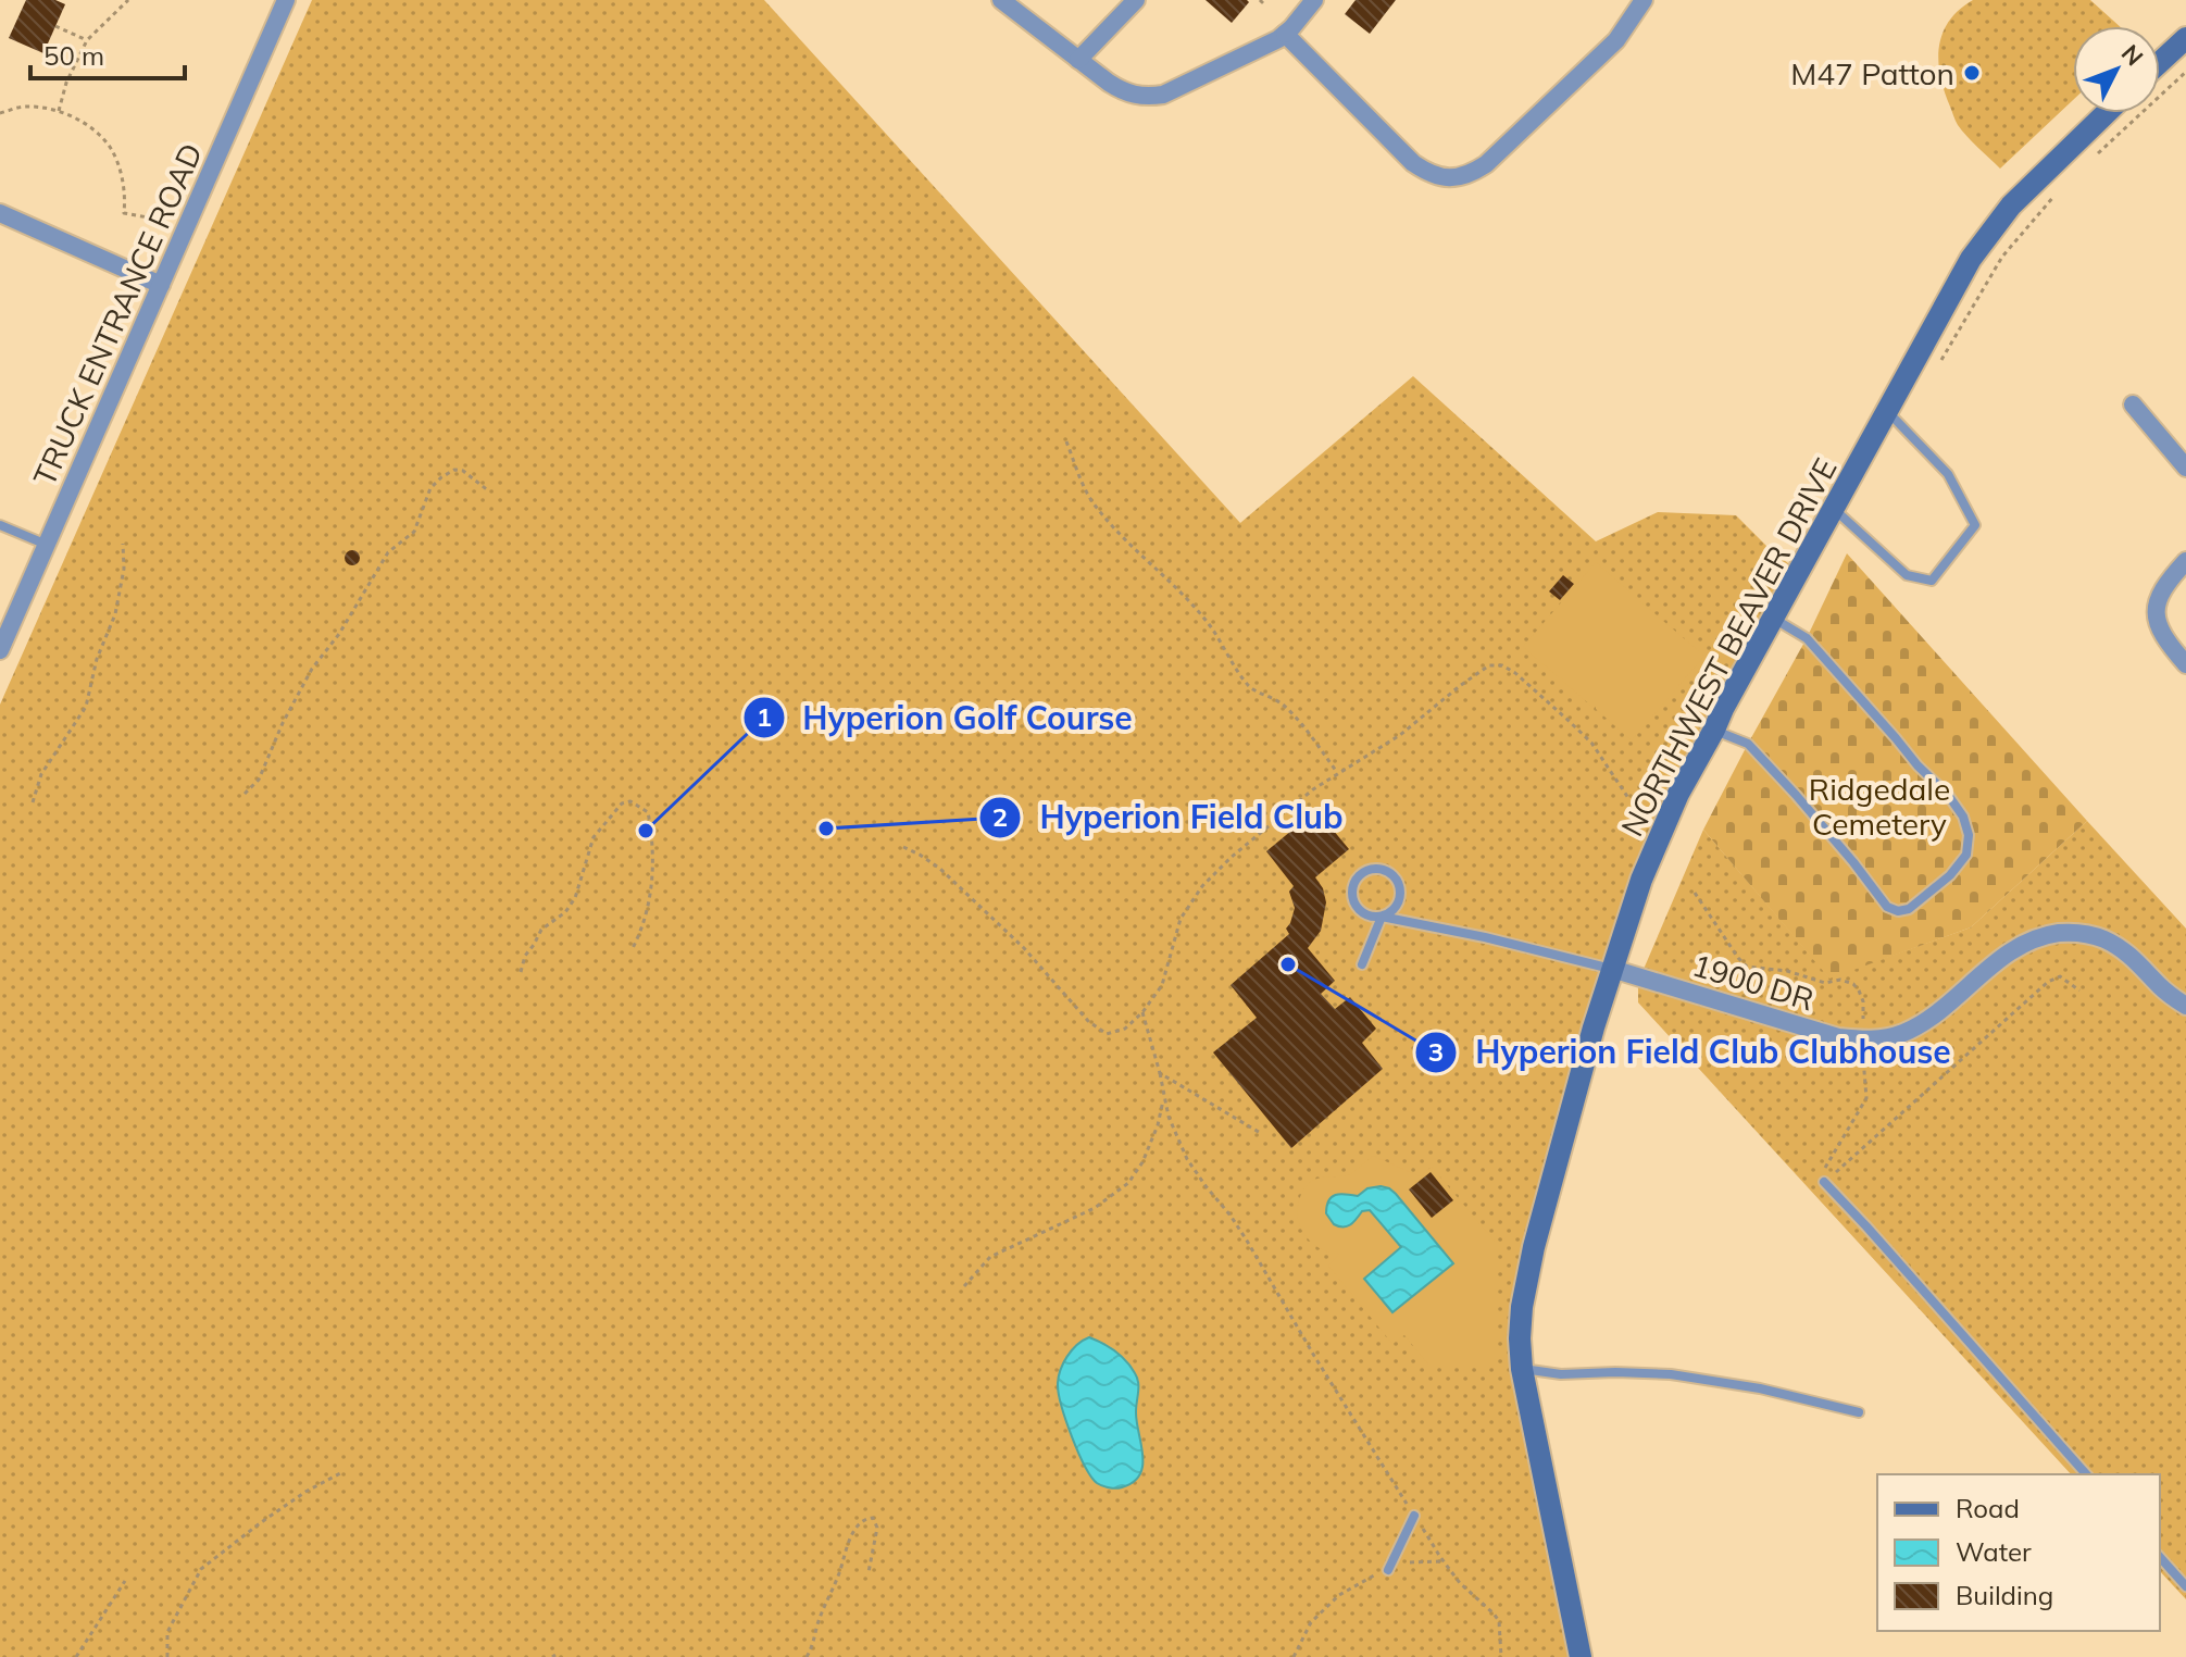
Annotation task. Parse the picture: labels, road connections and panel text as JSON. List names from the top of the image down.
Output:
{
  "streets": {
    "main road": ["NORTHWEST BEAVER DRIVE"],
    "street": ["TRUCK ENTRANCE ROAD", "1900 DR"]
  },
  "crossings": [
    ["NORTHWEST BEAVER DRIVE", "1900 DR"]
  ],
  "parks": ["Ridgedale Cemetery"],
  "places": [
    "M47 Patton",
    "Hyperion Field Club",
    "Hyperion Golf Course",
    "Hyperion Field Club Clubhouse"
  ],
  "legend": ["Road", "Water", "Building"],
  "scale_bar": "50 m",
  "north": "top right"
}
